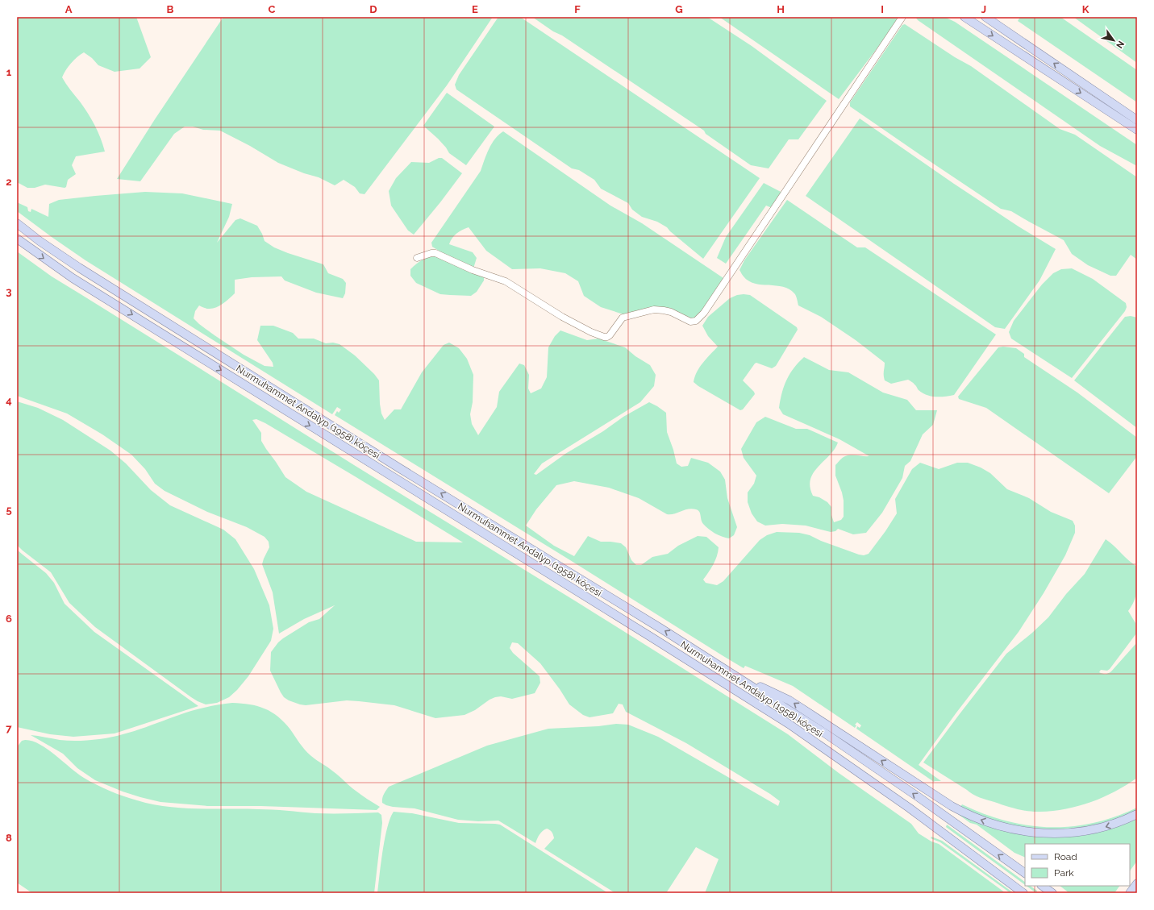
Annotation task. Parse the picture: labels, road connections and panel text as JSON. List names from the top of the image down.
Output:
{
  "streets": {
    "main road": ["Nurmuhammet Andalyp (1958) köçesi"]
  },
  "legend": ["Road", "Park"],
  "north": "bottom right",
  "grid": {
    "columns": [
      "A",
      "B",
      "C",
      "D",
      "E",
      "F",
      "G",
      "H",
      "I",
      "J",
      "K"
    ],
    "rows": [
      "1",
      "2",
      "3",
      "4",
      "5",
      "6",
      "7",
      "8"
    ]
  }
}
